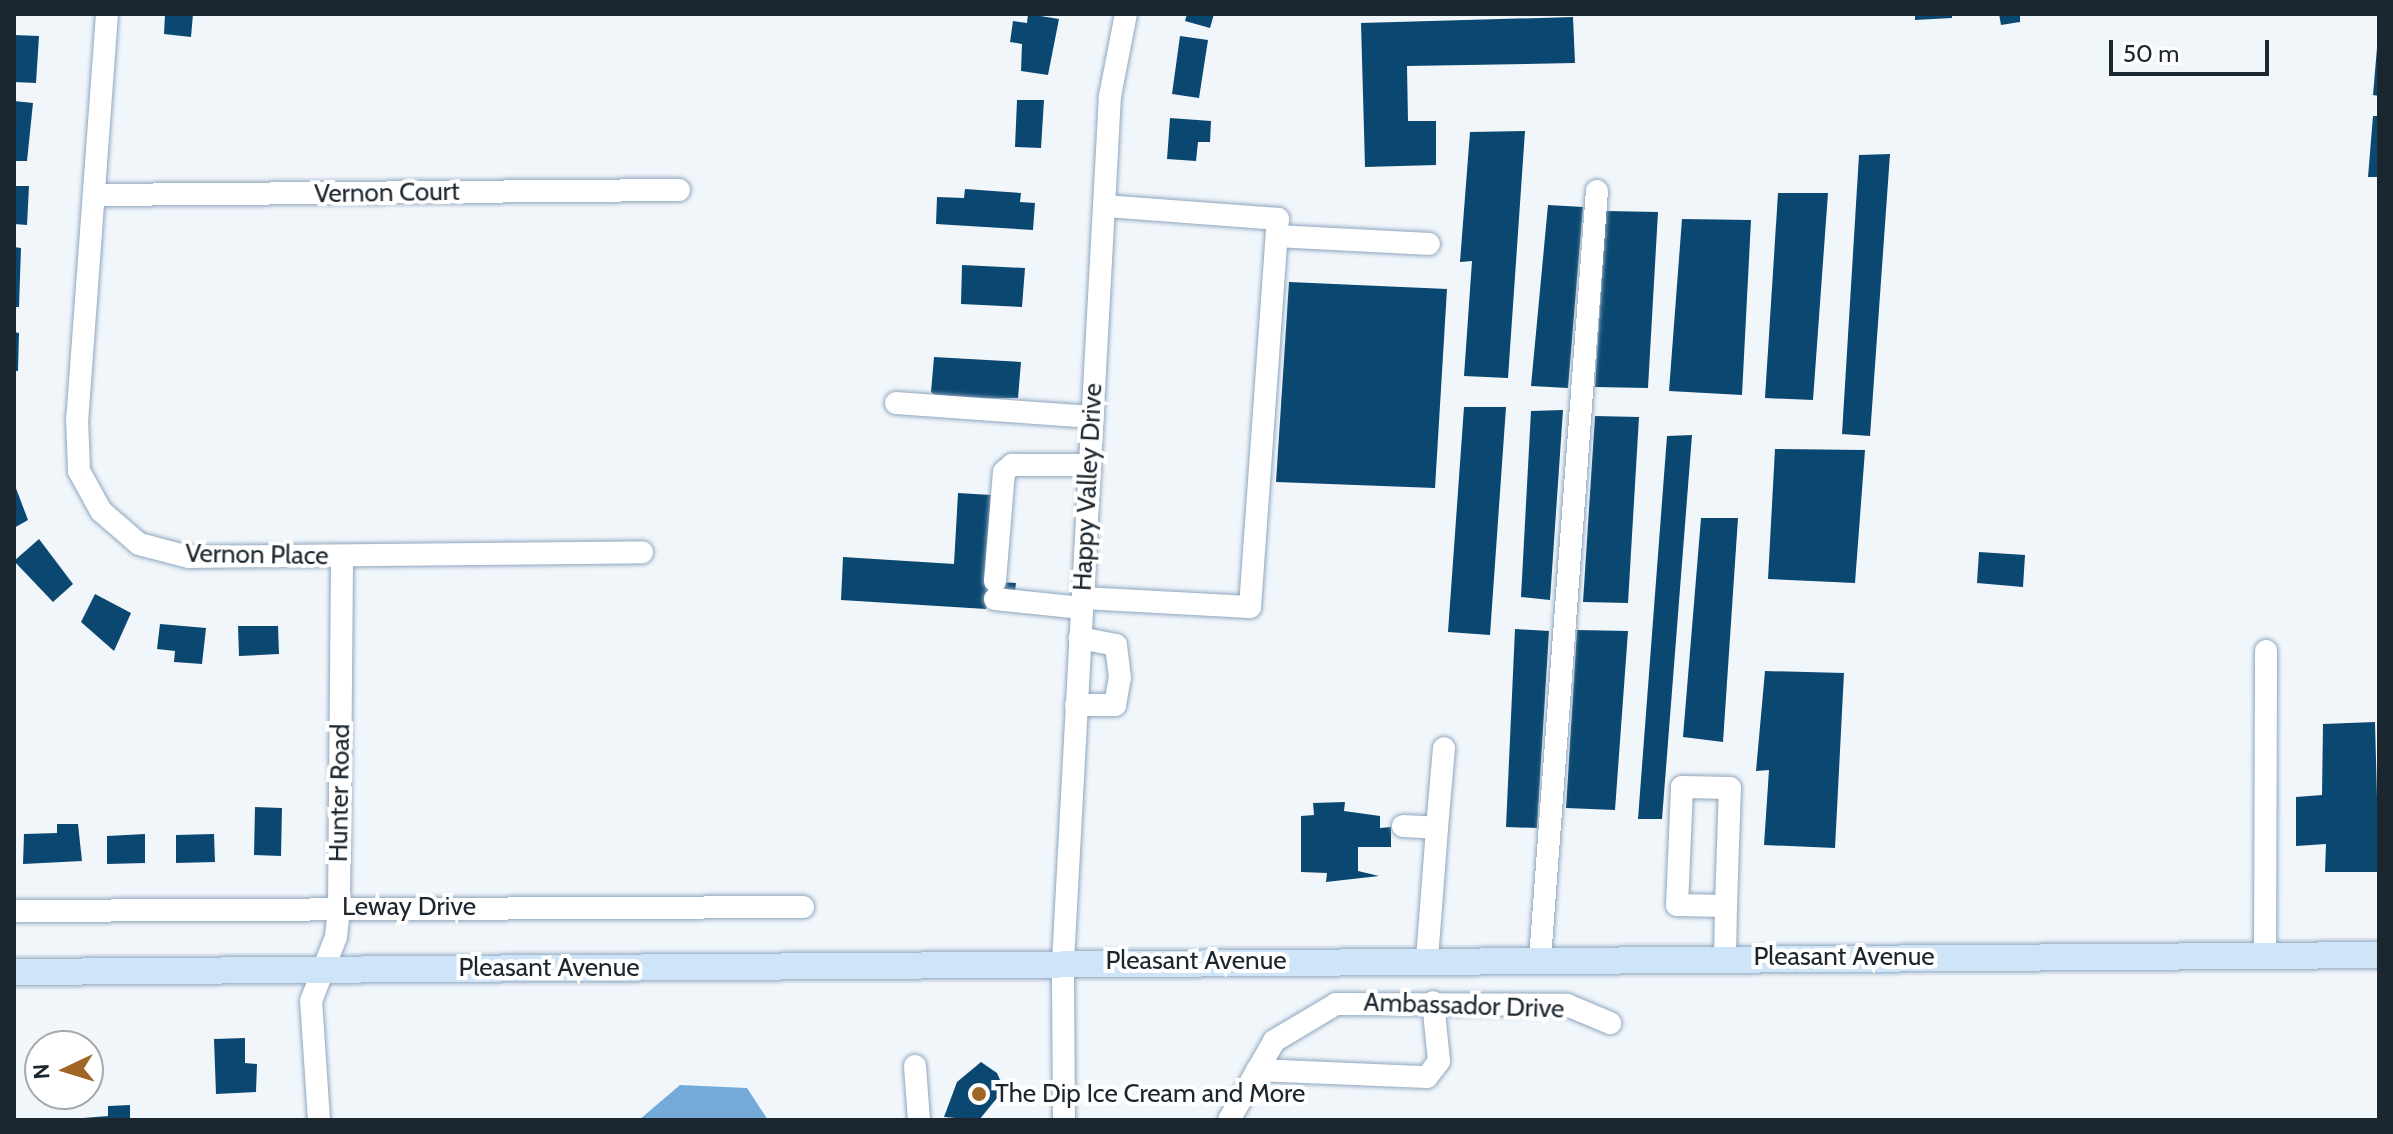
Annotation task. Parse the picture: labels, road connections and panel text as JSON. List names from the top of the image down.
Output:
{
  "streets": {
    "main road": ["Pleasant Avenue"],
    "street": [
      "Vernon Court",
      "Happy Valley Drive",
      "Vernon Place",
      "Hunter Road",
      "Leway Drive",
      "Ambassador Drive"
    ]
  },
  "crossings": [
    ["Vernon Court", "Vernon Place"],
    ["Happy Valley Drive", "Pleasant Avenue"],
    ["Vernon Place", "Hunter Road"],
    ["Hunter Road", "Leway Drive"],
    ["Hunter Road", "Pleasant Avenue"]
  ],
  "places": ["The Dip Ice Cream and More"],
  "scale_bar": "50 m",
  "north": "left"
}
